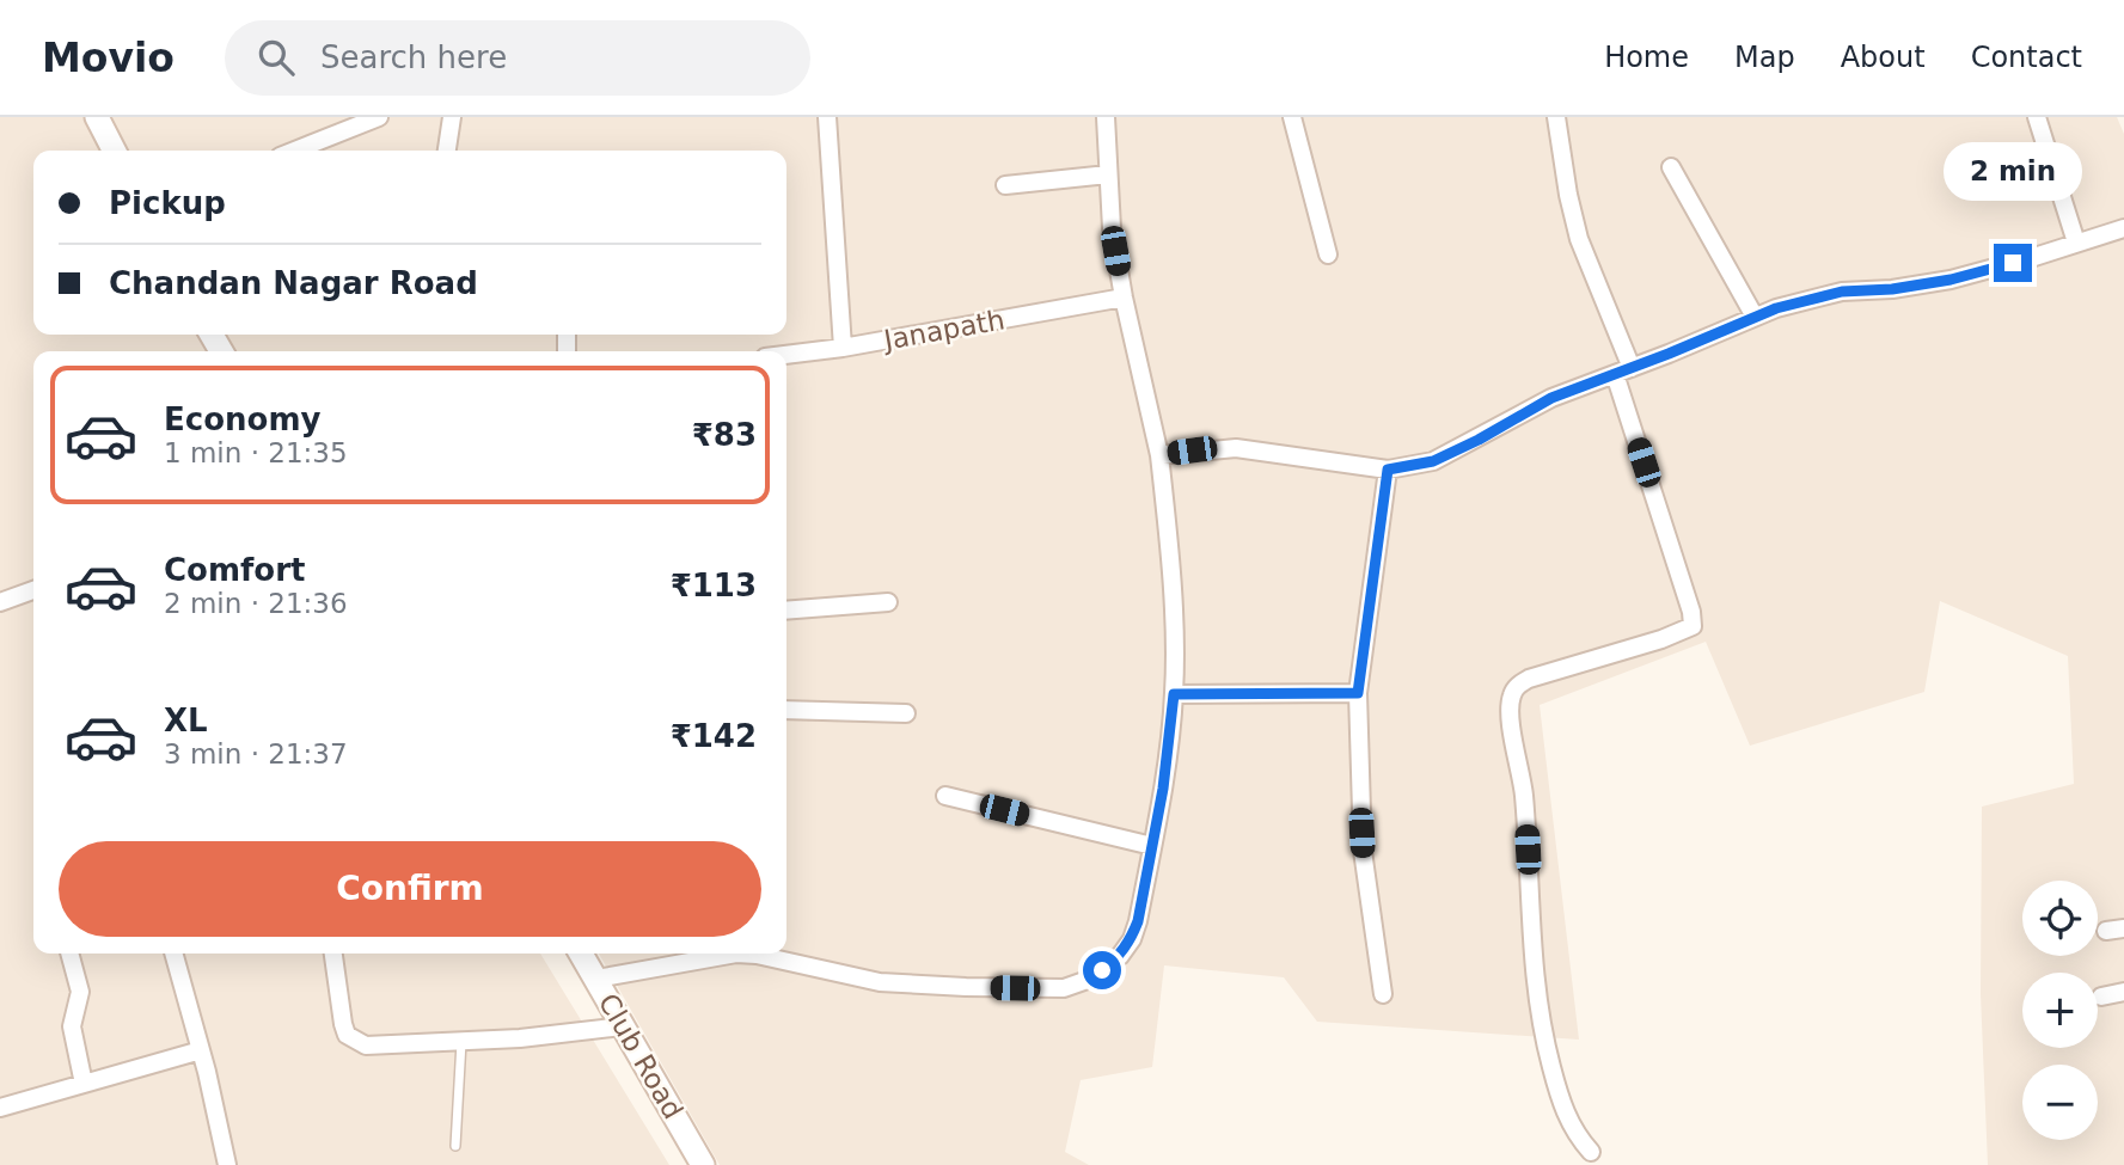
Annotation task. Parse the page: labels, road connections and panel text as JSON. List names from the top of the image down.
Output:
{
  "streets": {
    "street": ["Janapath", "Club Road"]
  },
  "page": {
    "header": "Movio",
    "search": "Search here",
    "nav": [
      "Home",
      "Map",
      "About",
      "Contact"
    ],
    "bubble": "2 min",
    "banner": ["Pickup", "Chandan Nagar Road"],
    "list": [
      {
        "name": "Economy",
        "note": "1 min · 21:35",
        "value": "₹83"
      },
      {
        "name": "Comfort",
        "note": "2 min · 21:36",
        "value": "₹113"
      },
      {
        "name": "XL",
        "note": "3 min · 21:37",
        "value": "₹142"
      }
    ],
    "buttons": "Confirm",
    "map_buttons": ["+", "−"]
  }
}
